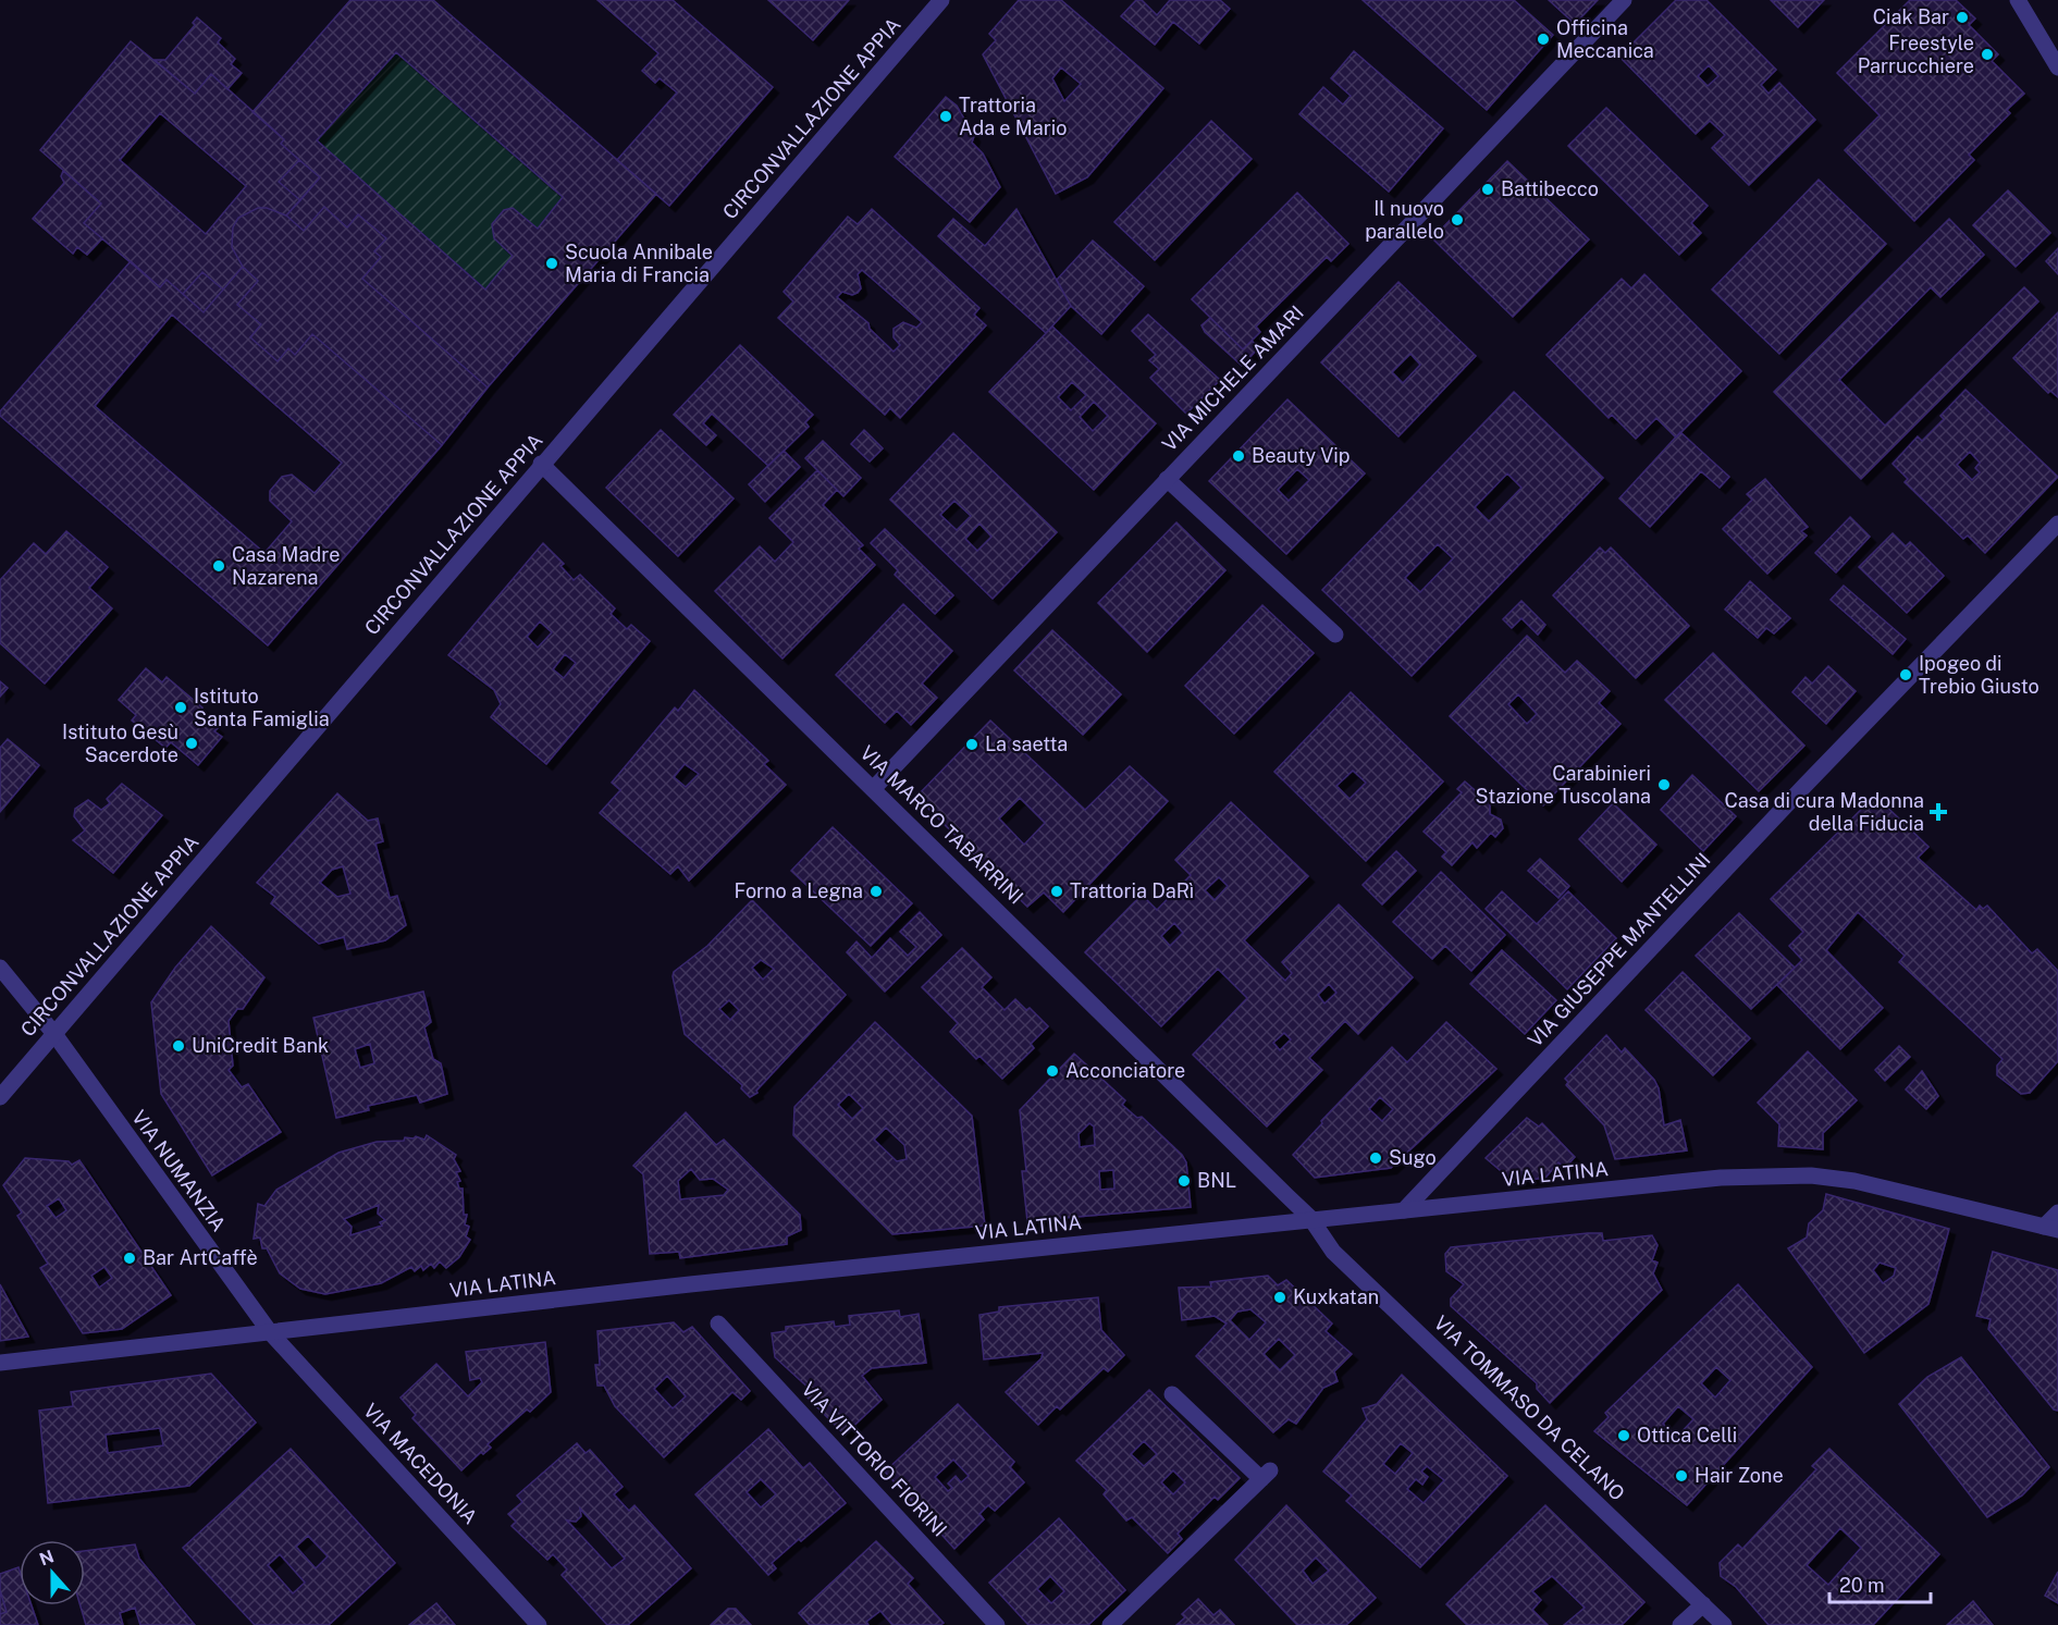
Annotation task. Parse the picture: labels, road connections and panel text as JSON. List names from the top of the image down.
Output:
{
  "streets": {
    "street": [
      "CIRCONVALLAZIONE APPIA",
      "VIA MICHELE AMARI",
      "VIA MARCO TABARRINI",
      "VIA GIUSEPPE MANTELLINI",
      "VIA NUMANZIA",
      "VIA LATINA",
      "VIA TOMMASO DA CELANO",
      "VIA VITTORIO FIORINI",
      "VIA MACEDONIA"
    ]
  },
  "crossings": [
    ["CIRCONVALLAZIONE APPIA", "VIA MARCO TABARRINI"],
    ["CIRCONVALLAZIONE APPIA", "VIA NUMANZIA"],
    ["VIA MICHELE AMARI", "VIA MARCO TABARRINI"],
    ["VIA MARCO TABARRINI", "VIA LATINA"],
    ["VIA MARCO TABARRINI", "VIA TOMMASO DA CELANO"],
    ["VIA GIUSEPPE MANTELLINI", "VIA LATINA"],
    ["VIA NUMANZIA", "VIA LATINA"],
    ["VIA NUMANZIA", "VIA MACEDONIA"],
    ["VIA LATINA", "VIA TOMMASO DA CELANO"],
    ["VIA LATINA", "VIA MACEDONIA"]
  ],
  "places": {
    "other": [
      "Ciak Bar",
      "Officina Meccanica",
      "Freestyle Parrucchiere",
      "Trattoria Ada e Mario",
      "Battibecco",
      "Il nuovo parallelo",
      "Scuola Annibale Maria di Francia",
      "Beauty Vip",
      "Casa Madre Nazarena",
      "Ipogeo di Trebio Giusto",
      "Istituto Santa Famiglia",
      "Istituto Gesù Sacerdote",
      "La saetta",
      "Carabinieri Stazione Tuscolana",
      "Forno a Legna",
      "Trattoria DaRì",
      "UniCredit Bank",
      "Acconciatore",
      "Sugo",
      "BNL",
      "Bar ArtCaffè",
      "Kuxkatan",
      "Ottica Celli",
      "Hair Zone"
    ],
    "health": ["Casa di cura Madonna della Fiducia"]
  },
  "scale_bar": "20 m",
  "north": "top"
}
